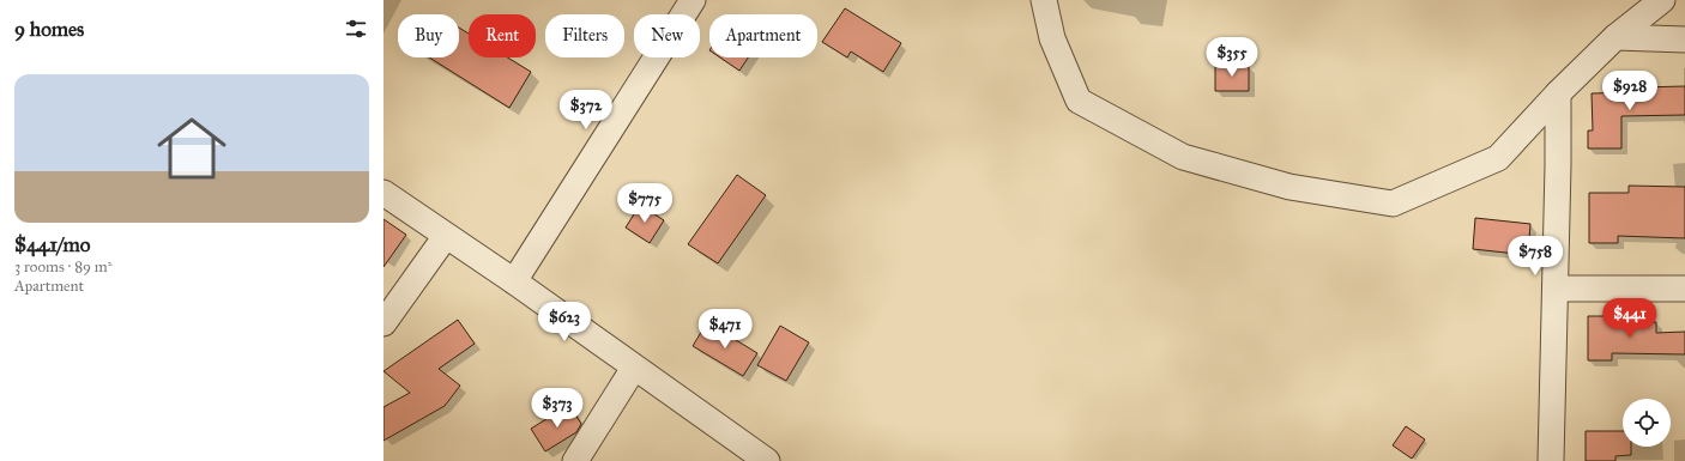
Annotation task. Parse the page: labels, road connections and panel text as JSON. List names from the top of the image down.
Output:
{
  "page": {
    "heading": "9 homes",
    "chip": [
      "Buy",
      "Rent",
      "Filters",
      "New",
      "Apartment"
    ],
    "price": [
      "$355",
      "$928",
      "$372",
      "$775",
      "$758",
      "$441",
      "$623",
      "$471",
      "$373"
    ],
    "list": [
      {
        "name": "$441/mo",
        "note": "3 rooms · 89 m² · Apartment"
      }
    ]
  }
}
